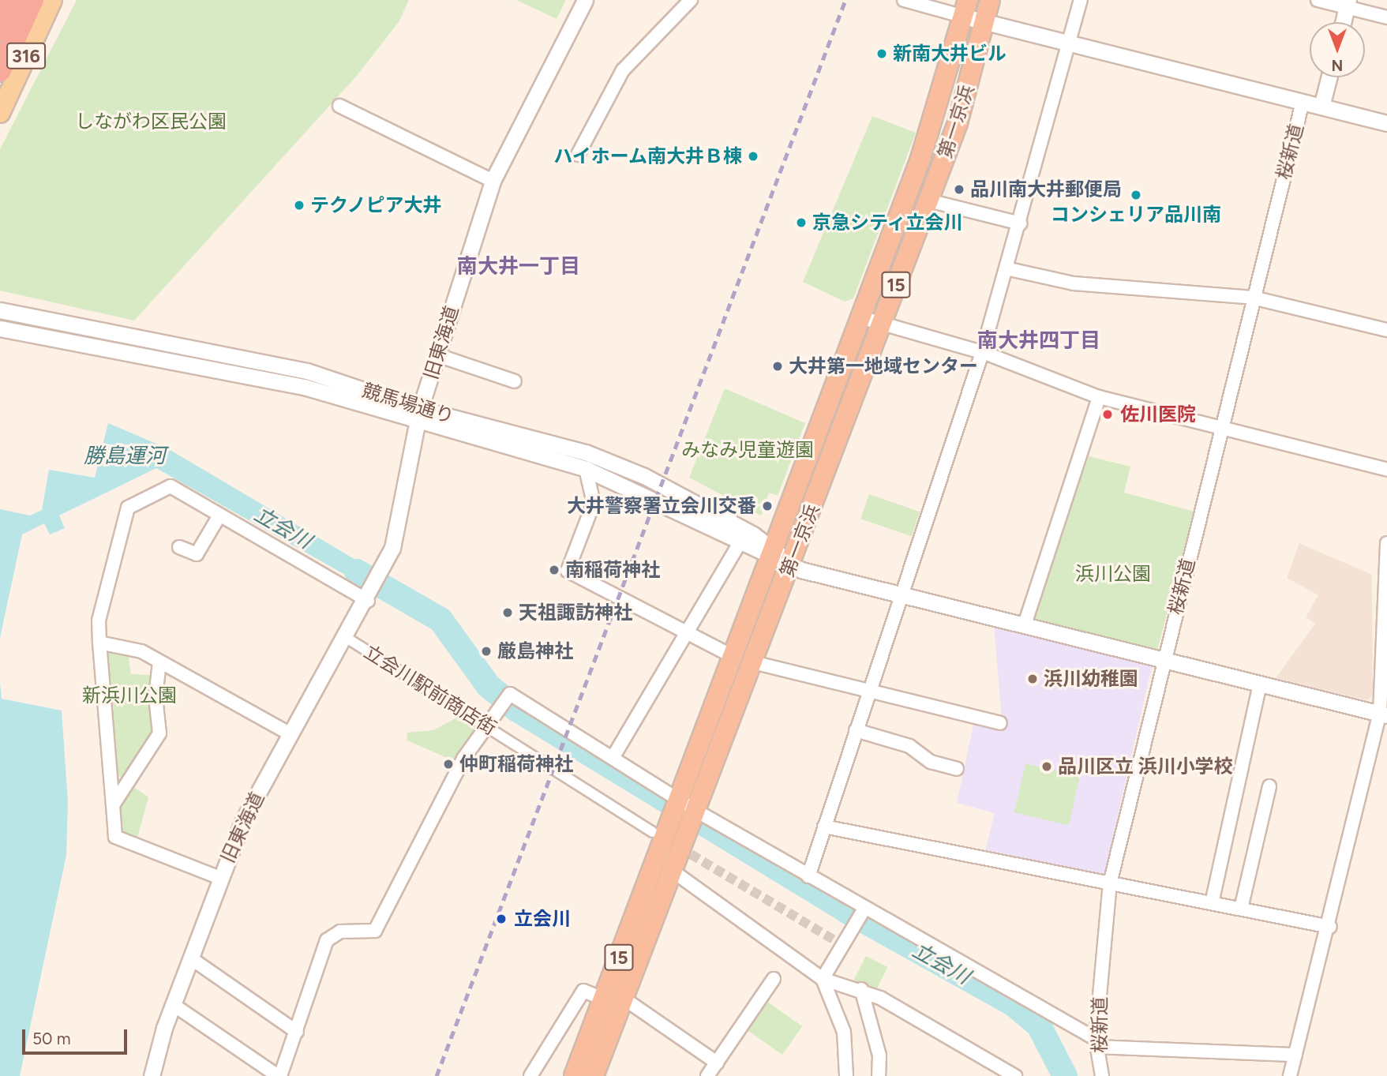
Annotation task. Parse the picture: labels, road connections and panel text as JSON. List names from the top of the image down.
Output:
{
  "streets": {
    "highway": ["第一京浜", "15"],
    "main road": ["316"],
    "street": [
      "桜新道",
      "旧東海道",
      "競馬場通り",
      "立会川駅前商店街"
    ]
  },
  "crossings": [
    ["第一京浜", "競馬場通り"],
    ["旧東海道", "競馬場通り"],
    ["旧東海道", "立会川駅前商店街"]
  ],
  "districts": ["南大井一丁目", "南大井四丁目"],
  "water": ["勝島運河", "立会川"],
  "parks": [
    "しながわ区民公園",
    "みなみ児童遊園",
    "浜川公園",
    "新浜川公園"
  ],
  "places": [
    "新南大井ビル",
    "ハイホーム南大井Ｂ棟",
    "品川南大井郵便局",
    "コンシェリア品川南",
    "テクノピア大井",
    "京急シティ立会川",
    "大井第一地域センター",
    "佐川医院",
    "大井警察署立会川交番",
    "南稲荷神社",
    "天祖諏訪神社",
    "厳島神社",
    "浜川幼稚園",
    "仲町稲荷神社",
    "品川区立 浜川小学校",
    "立会川"
  ],
  "scale_bar": "50 m",
  "north": "bottom"
}
